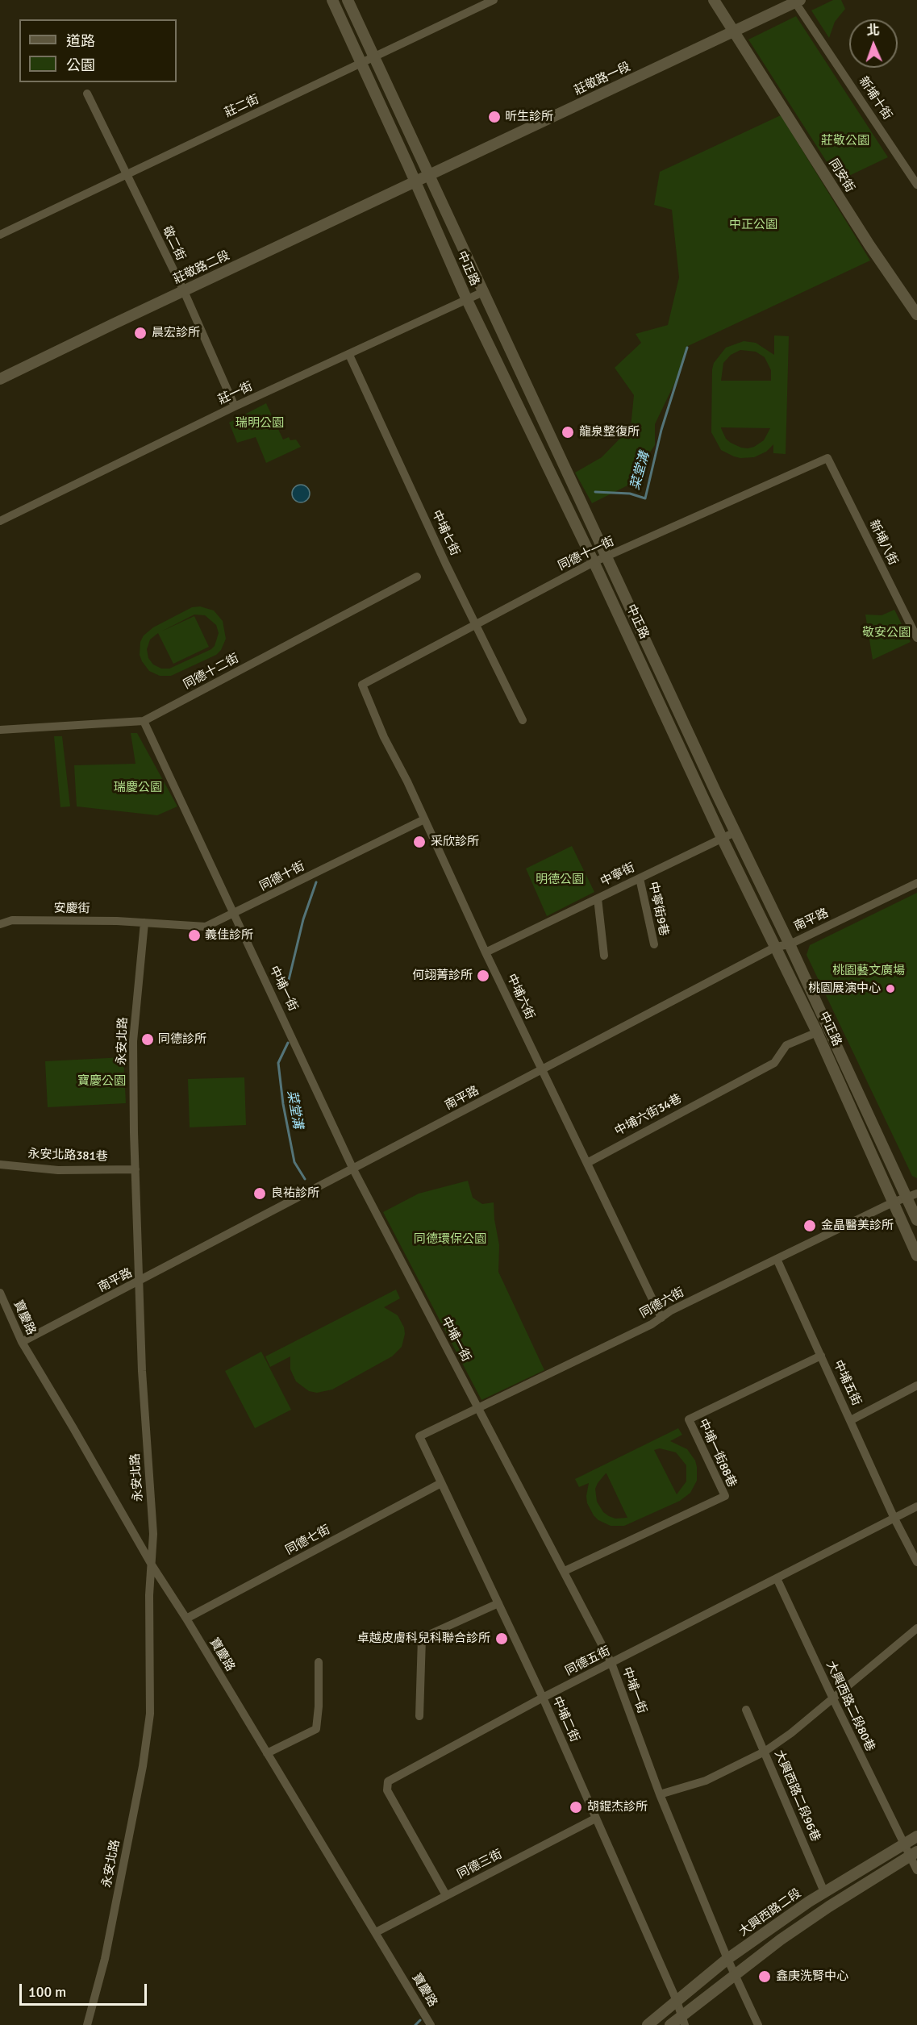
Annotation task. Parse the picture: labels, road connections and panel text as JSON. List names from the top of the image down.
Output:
{
  "streets": {
    "street": [
      "莊敬路一段",
      "新埔十街",
      "莊二街",
      "同安街",
      "敬二街",
      "莊敬路二段",
      "中正路",
      "莊一街",
      "中埔七街",
      "新埔八街",
      "同德十一街",
      "同德十二街",
      "中寧街",
      "同德十街",
      "安慶街",
      "中寧街9巷",
      "南平路",
      "中埔一街",
      "中埔六街",
      "永安北路",
      "中埔六街34巷",
      "永安北路381巷",
      "同德六街",
      "寶慶路",
      "中埔五街",
      "中埔一街88巷",
      "同德七街",
      "同德五街",
      "大興西路二段80巷",
      "中埔二街",
      "大興西路二段96巷",
      "同德三街",
      "大興西路二段"
    ]
  },
  "crossings": [
    ["莊敬路一段", "新埔十街"],
    ["莊敬路一段", "同安街"],
    ["莊敬路一段", "莊敬路二段"],
    ["莊敬路一段", "中正路"],
    ["莊二街", "敬二街"],
    ["莊二街", "中正路"],
    ["敬二街", "莊敬路二段"],
    ["敬二街", "莊一街"],
    ["莊敬路二段", "中正路"],
    ["中正路", "莊一街"],
    ["中正路", "同德十一街"],
    ["中正路", "中寧街"],
    ["中正路", "南平路"],
    ["中正路", "中埔六街34巷"],
    ["中正路", "同德六街"],
    ["莊一街", "中埔七街"],
    ["中埔七街", "同德十一街"],
    ["新埔八街", "同德十一街"],
    ["同德十一街", "中埔六街"],
    ["同德十二街", "中埔一街"],
    ["中寧街", "中寧街9巷"],
    ["中寧街", "中埔六街"],
    ["同德十街", "安慶街"],
    ["同德十街", "中埔一街"],
    ["同德十街", "中埔六街"],
    ["同德十街", "永安北路"],
    ["安慶街", "永安北路"],
    ["南平路", "中埔一街"],
    ["南平路", "中埔六街"],
    ["南平路", "永安北路"],
    ["南平路", "寶慶路"],
    ["中埔一街", "同德六街"],
    ["中埔一街", "中埔一街88巷"],
    ["中埔一街", "同德五街"],
    ["中埔一街", "大興西路二段"],
    ["中埔六街", "中埔六街34巷"],
    ["中埔六街", "同德六街"],
    ["永安北路", "永安北路381巷"],
    ["永安北路", "寶慶路"],
    ["同德六街", "中埔五街"],
    ["同德六街", "中埔二街"],
    ["寶慶路", "同德七街"],
    ["寶慶路", "同德三街"],
    ["中埔五街", "中埔一街88巷"],
    ["中埔五街", "同德五街"],
    ["同德七街", "中埔二街"],
    ["同德五街", "大興西路二段80巷"],
    ["同德五街", "中埔二街"],
    ["同德五街", "同德三街"],
    ["大興西路二段80巷", "大興西路二段"],
    ["中埔二街", "同德三街"],
    ["中埔二街", "大興西路二段"],
    ["大興西路二段96巷", "大興西路二段"]
  ],
  "water": ["菜堂溝"],
  "parks": [
    "莊敬公園",
    "中正公園",
    "瑞明公園",
    "敬安公園",
    "瑞慶公園",
    "明德公園",
    "桃園藝文廣場",
    "寶慶公園",
    "同德環保公園"
  ],
  "places": [
    "昕生診所",
    "晨宏診所",
    "龍泉整復所",
    "采欣診所",
    "義佳診所",
    "何翊菁診所",
    "桃園展演中心",
    "同德診所",
    "良祐診所",
    "金晶醫美診所",
    "卓越皮膚科兒科聯合診所",
    "胡錕杰診所",
    "鑫庚洗腎中心"
  ],
  "legend": ["道路", "公園"],
  "scale_bar": "100 m",
  "north": "top"
}
